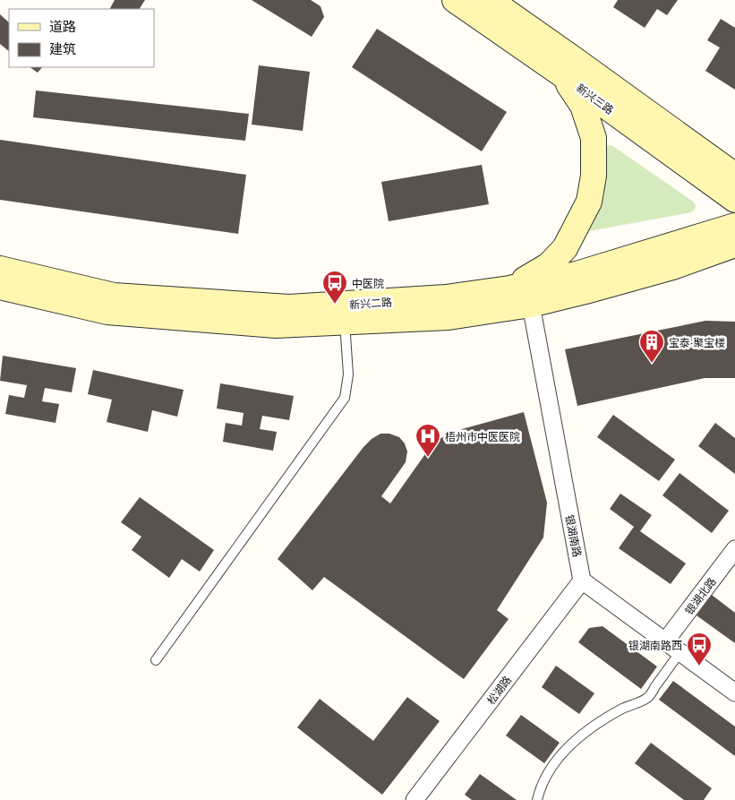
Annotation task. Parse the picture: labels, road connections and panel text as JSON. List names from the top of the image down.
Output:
{
  "streets": {
    "main road": ["新兴三路", "新兴二路"],
    "street": ["银湖南路", "银湖北路", "松湖路"]
  },
  "crossings": [
    ["新兴二路", "银湖南路"],
    ["银湖南路", "松湖路"]
  ],
  "places": {
    "bus stop": ["中医院", "银湖南路西"],
    "building": ["宝泰·聚宝楼"],
    "hospital": ["梧州市中医医院"]
  },
  "legend": ["道路", "建筑"]
}
